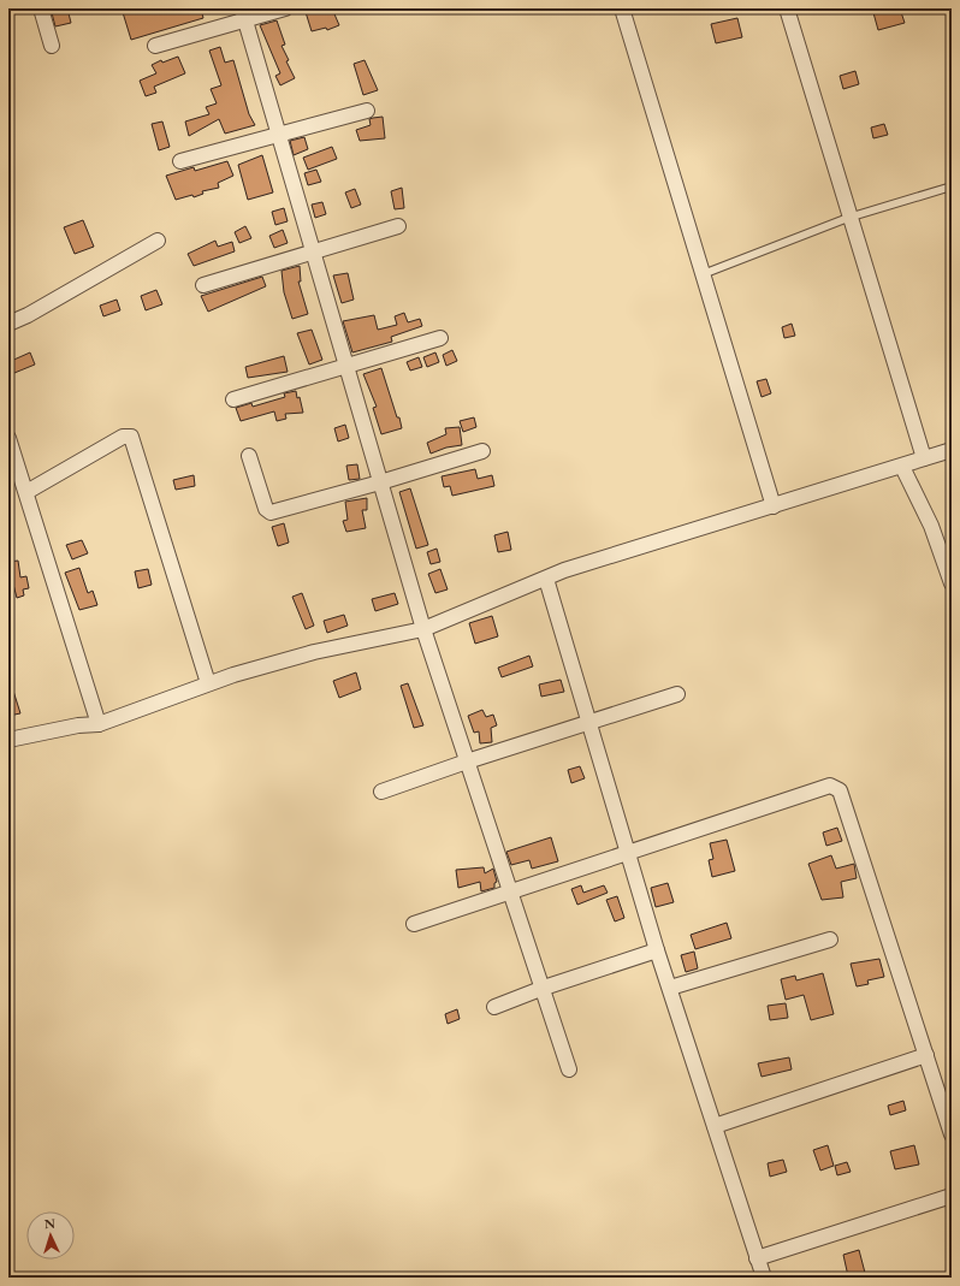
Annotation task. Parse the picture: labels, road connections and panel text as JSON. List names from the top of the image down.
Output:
{
  "north": "top"
}
